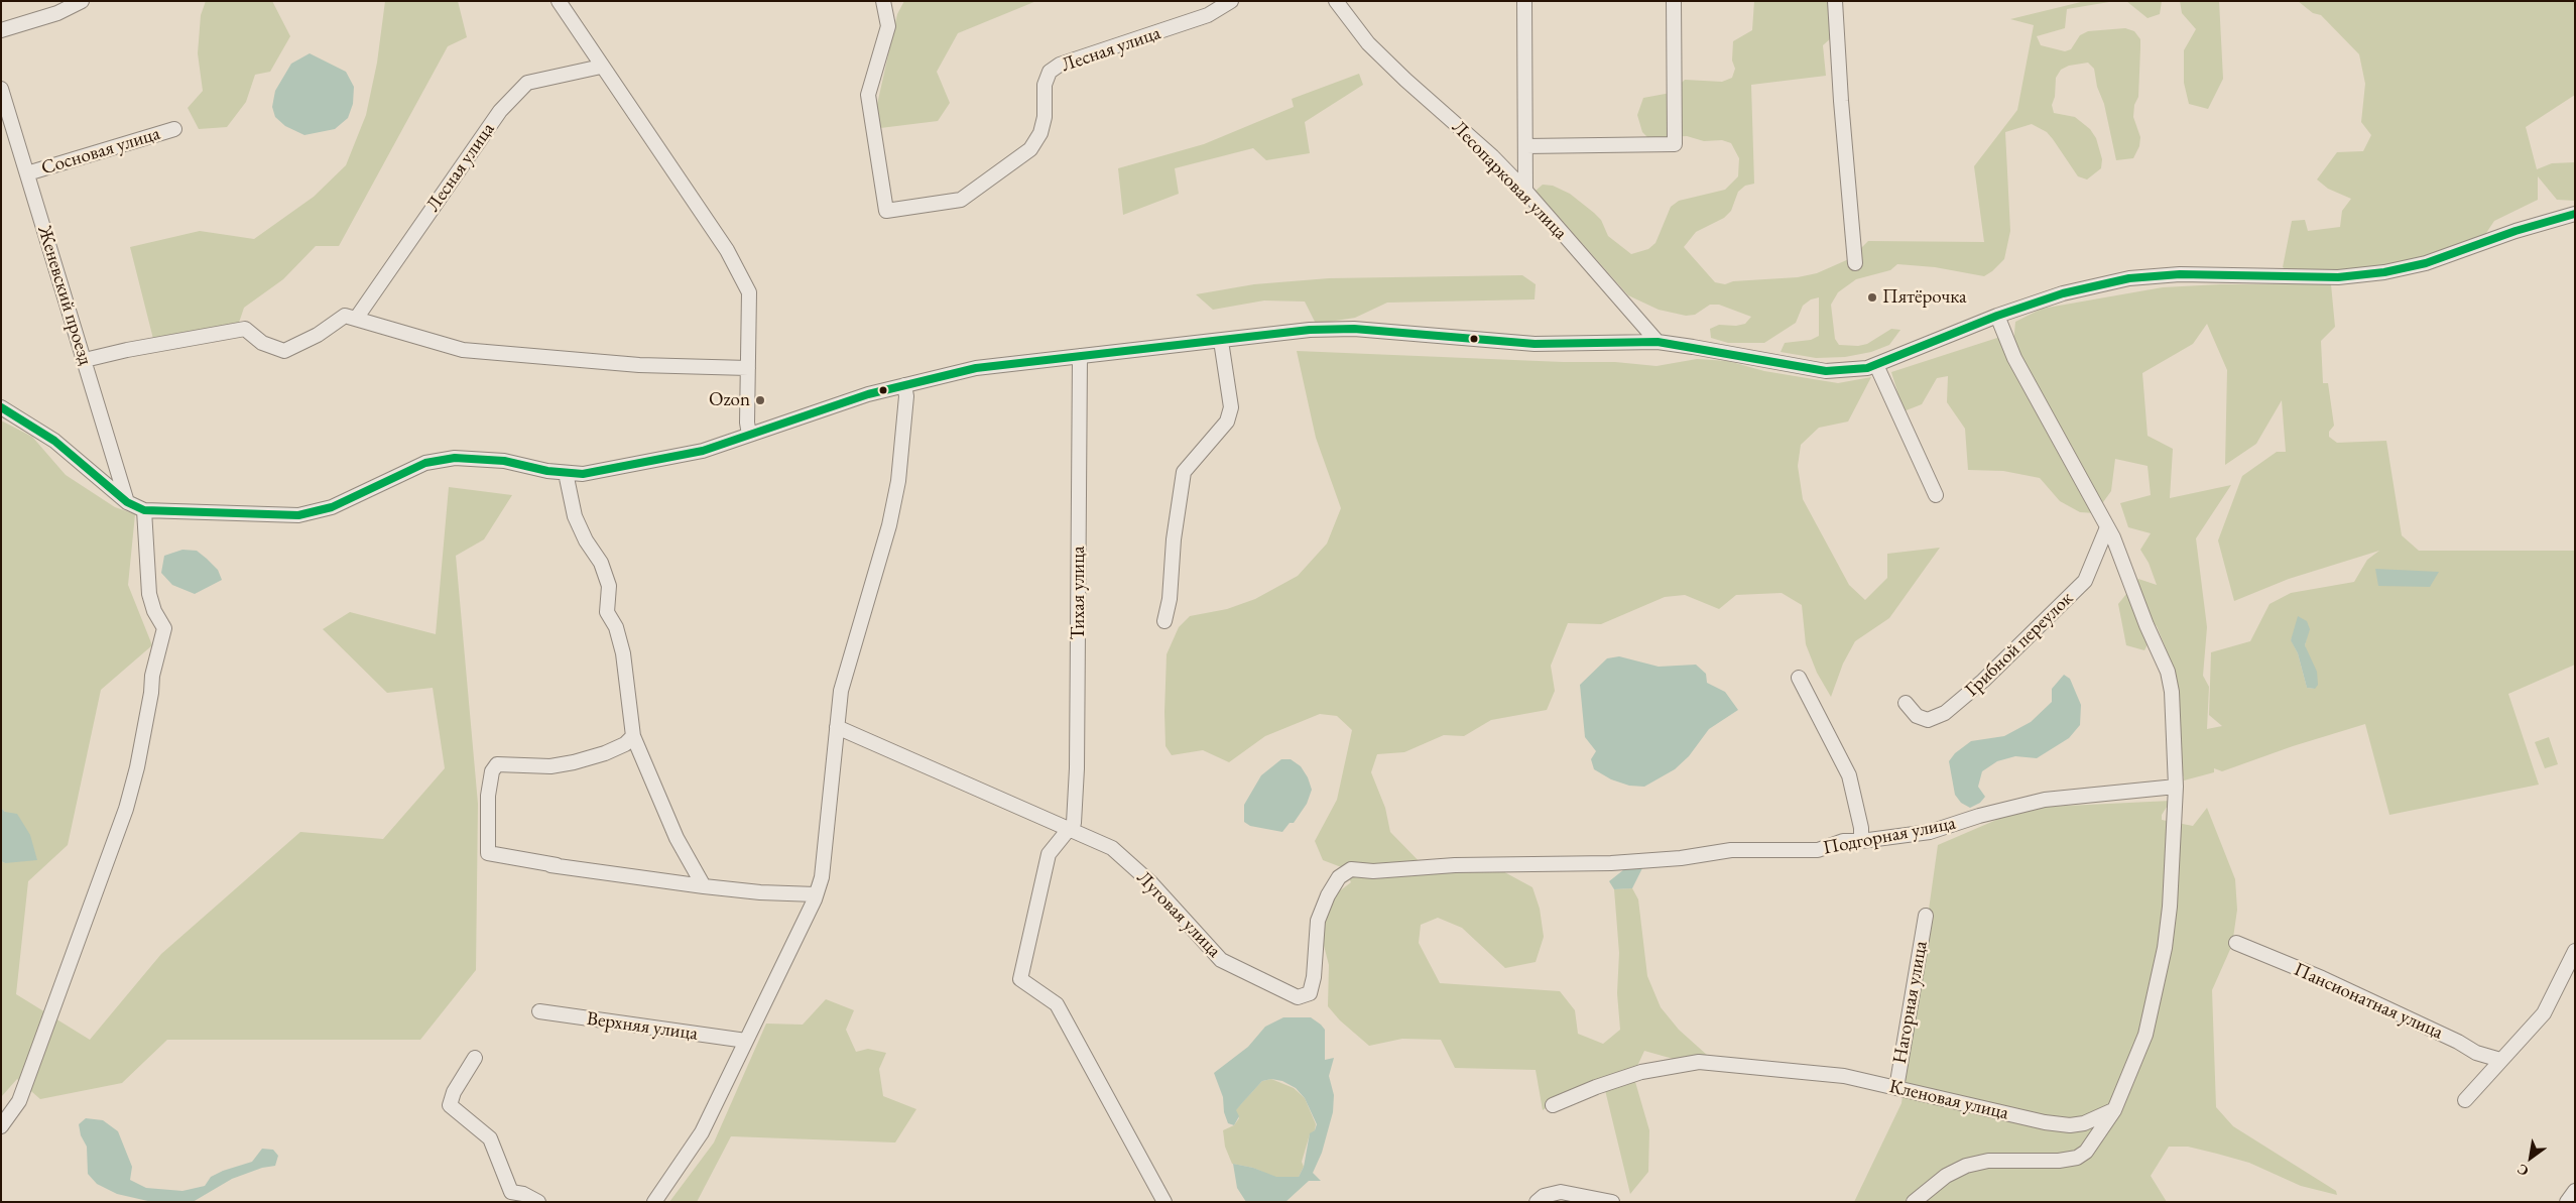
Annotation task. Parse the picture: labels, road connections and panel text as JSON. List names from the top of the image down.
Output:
{
  "streets": {
    "street": [
      "Лесная улица",
      "Сосновая улица",
      "Лесопарковая улица",
      "Женевский проезд",
      "Тихая улица",
      "Грибной переулок",
      "Подгорная улица",
      "Луговая улица",
      "Пансионатная улица",
      "Нагорная улица",
      "Верхняя улица",
      "Кленовая улица"
    ]
  },
  "crossings": [
    ["Сосновая улица", "Женевский проезд"],
    ["Тихая улица", "Луговая улица"],
    ["Подгорная улица", "Луговая улица"],
    ["Нагорная улица", "Кленовая улица"]
  ],
  "places": ["Пятёрочка", "Ozon"],
  "north": "bottom left"
}
